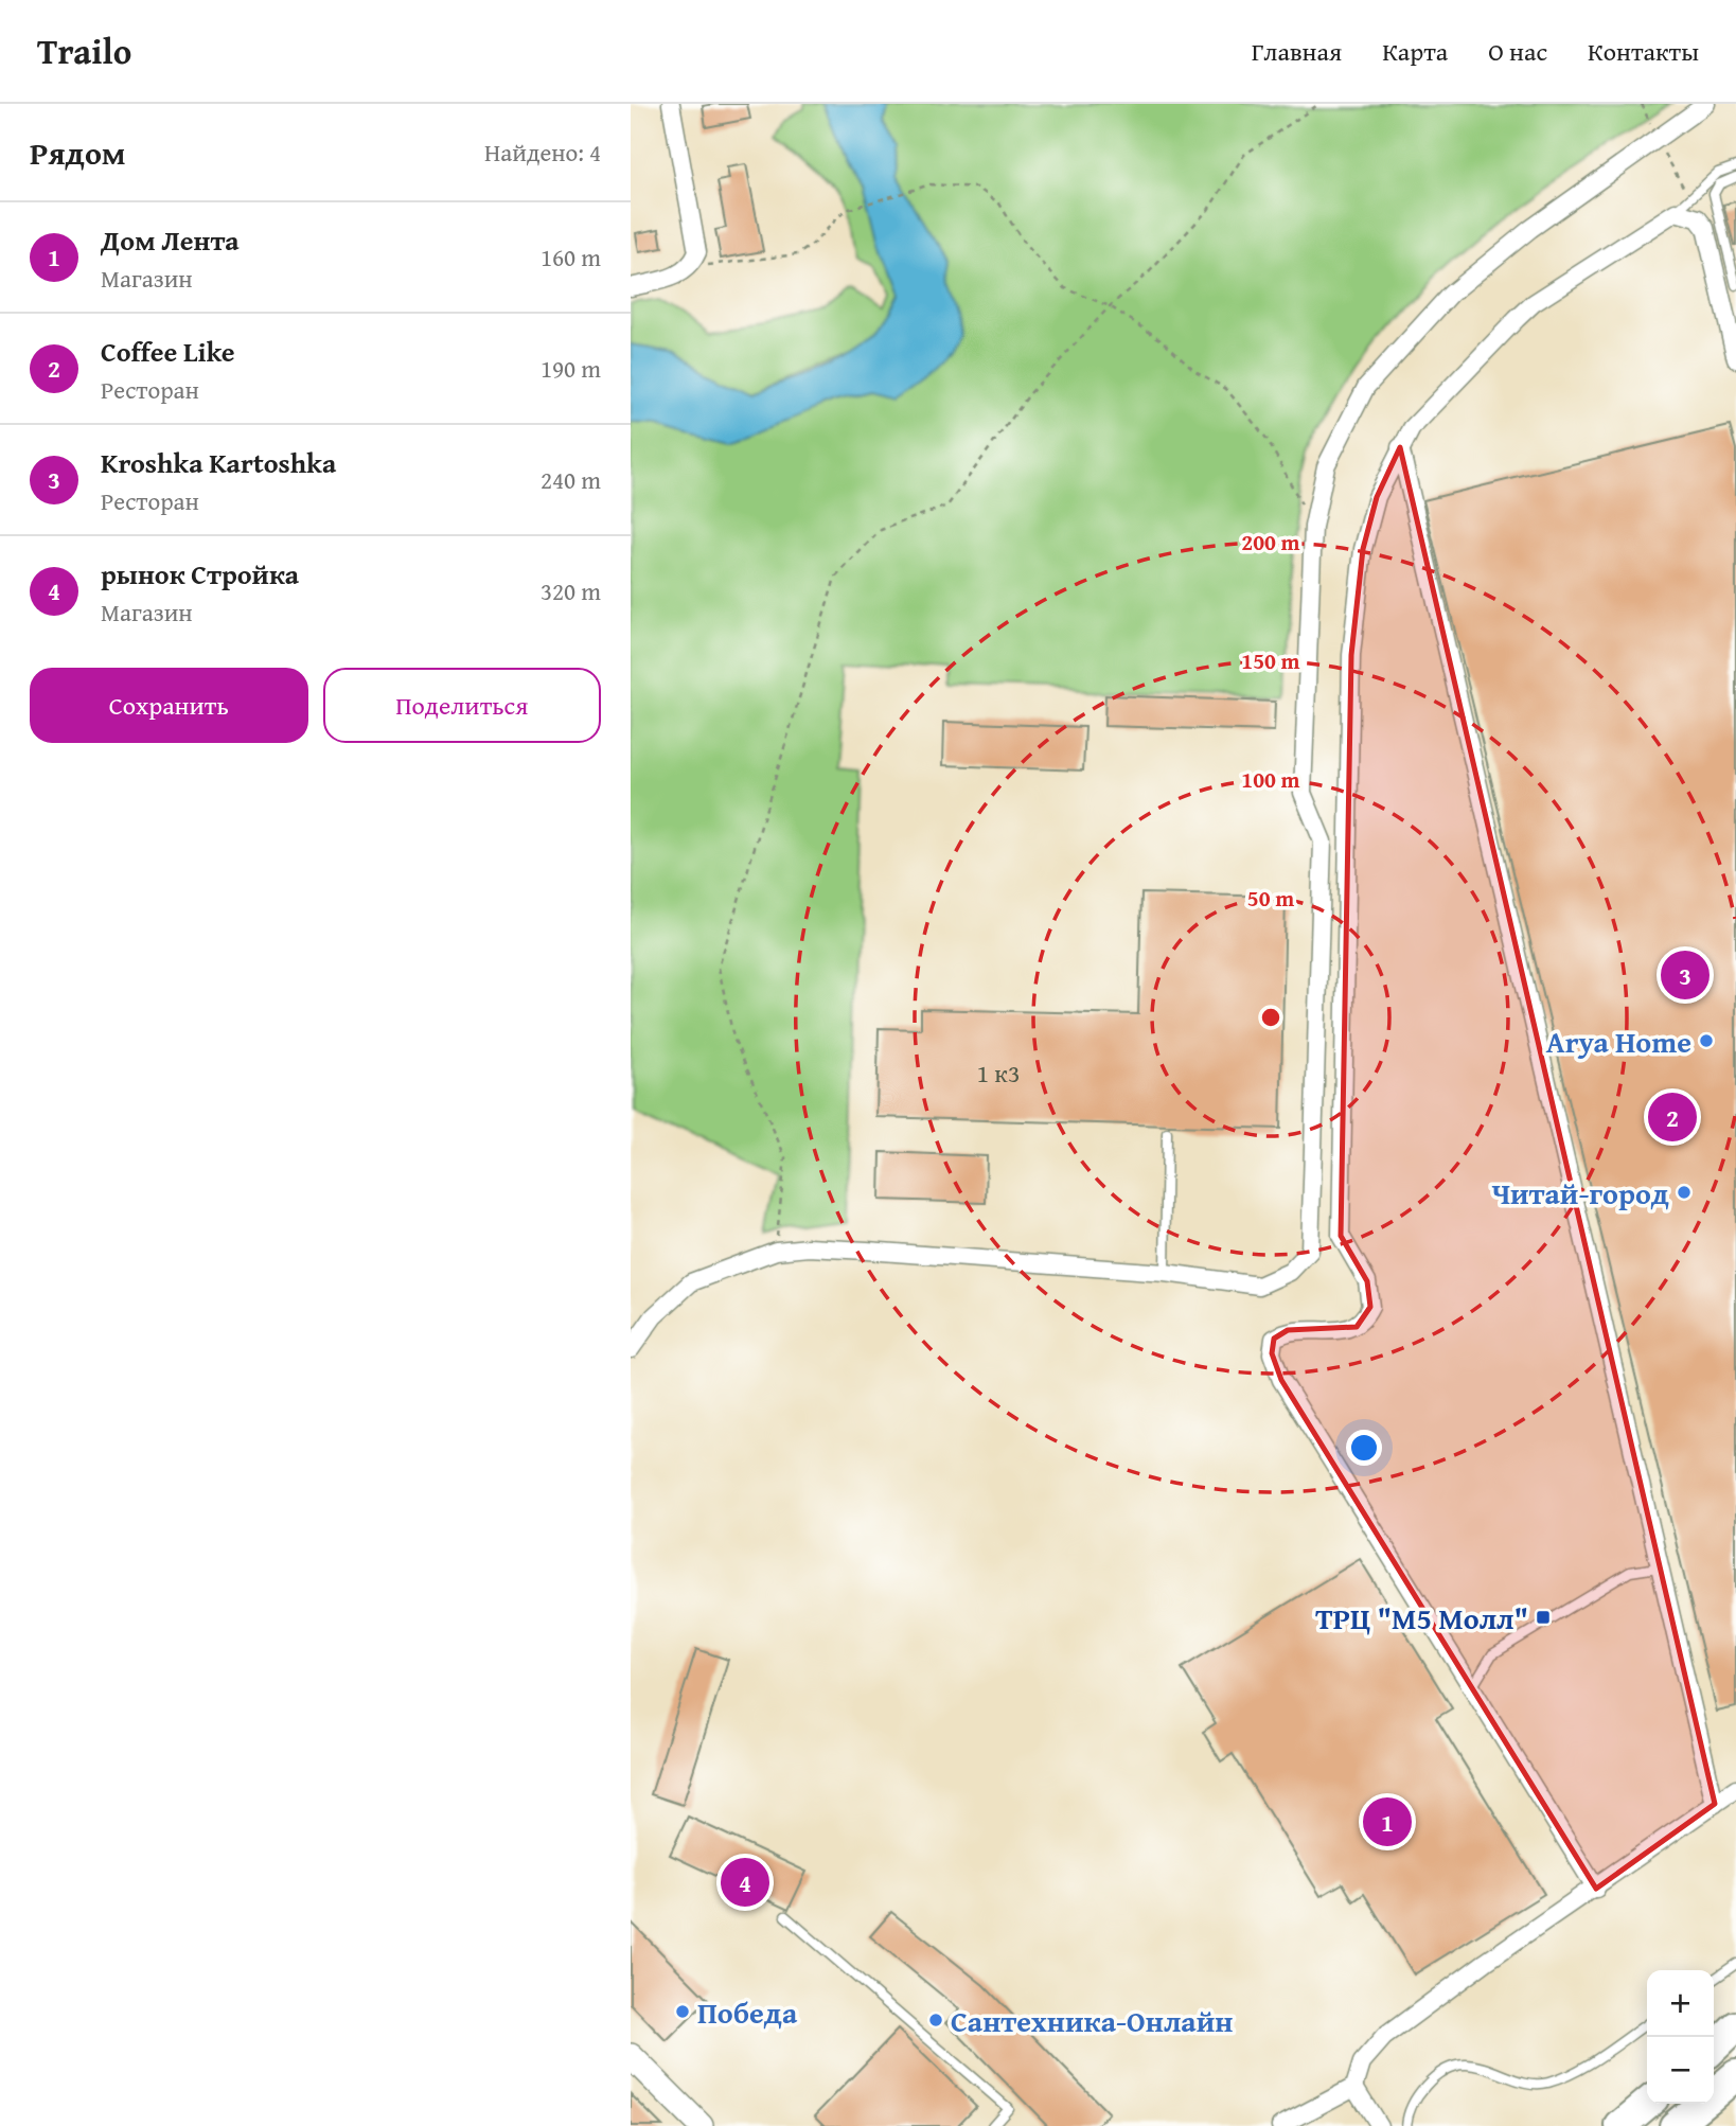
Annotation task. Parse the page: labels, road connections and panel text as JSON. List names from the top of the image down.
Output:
{
  "places": {
    "other": [
      "Arya Home",
      "Читай-город",
      "Победа",
      "Сантехника-Онлайн"
    ],
    "transit": ["ТРЦ \"М5 Молл\""]
  },
  "house_numbers": ["1 к3"],
  "page": {
    "header": "Trailo",
    "nav": [
      "Главная",
      "Карта",
      "О нас",
      "Контакты"
    ],
    "heading": ["Рядом", "Найдено: 4"],
    "list": [
      {
        "mark": "1",
        "name": "Дом Лента",
        "note": "Магазин",
        "value": "160 m"
      },
      {
        "mark": "2",
        "name": "Coffee Like",
        "note": "Ресторан",
        "value": "190 m"
      },
      {
        "mark": "3",
        "name": "Kroshka Kartoshka",
        "note": "Ресторан",
        "value": "240 m"
      },
      {
        "mark": "4",
        "name": "рынок Стройка",
        "note": "Магазин",
        "value": "320 m"
      }
    ],
    "buttons": ["Сохранить", "Поделиться"],
    "pins": [
      "3",
      "2",
      "1",
      "4"
    ],
    "map_buttons": ["+", "−"]
  },
  "rings": [
    "200 m",
    "150 m",
    "100 m",
    "50 m"
  ]
}
